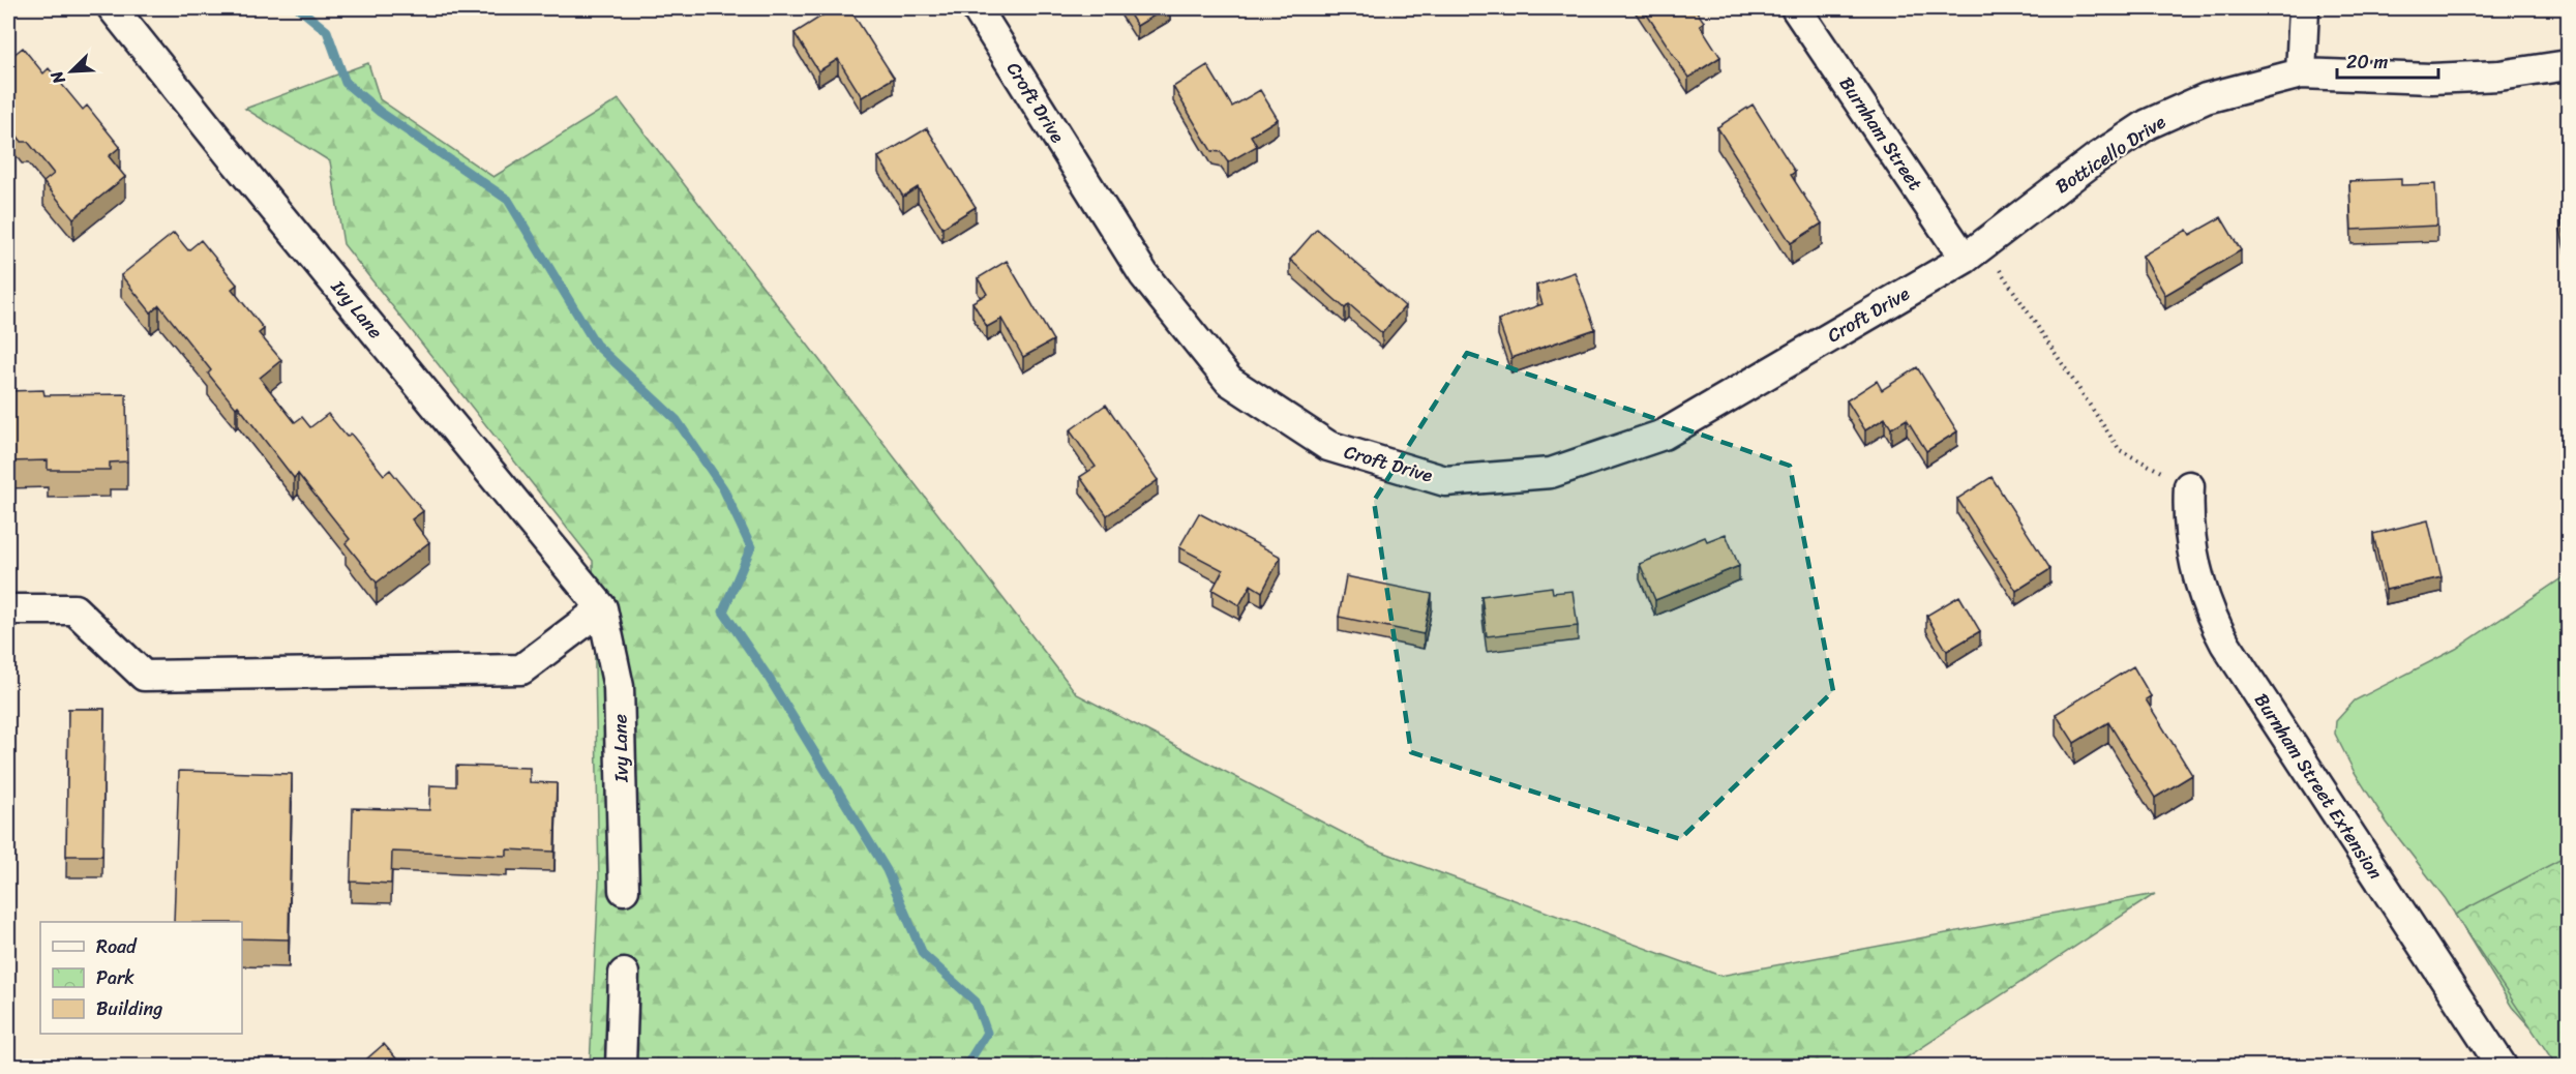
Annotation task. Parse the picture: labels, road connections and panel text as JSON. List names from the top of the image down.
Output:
{
  "streets": {
    "street": [
      "Croft Drive",
      "Burnham Street",
      "Botticello Drive",
      "Ivy Lane",
      "Burnham Street Extension"
    ]
  },
  "crossings": [
    ["Croft Drive", "Burnham Street"],
    ["Croft Drive", "Botticello Drive"],
    ["Burnham Street", "Botticello Drive"]
  ],
  "legend": ["Road", "Park", "Building"],
  "scale_bar": "20 m",
  "north": "bottom left"
}
